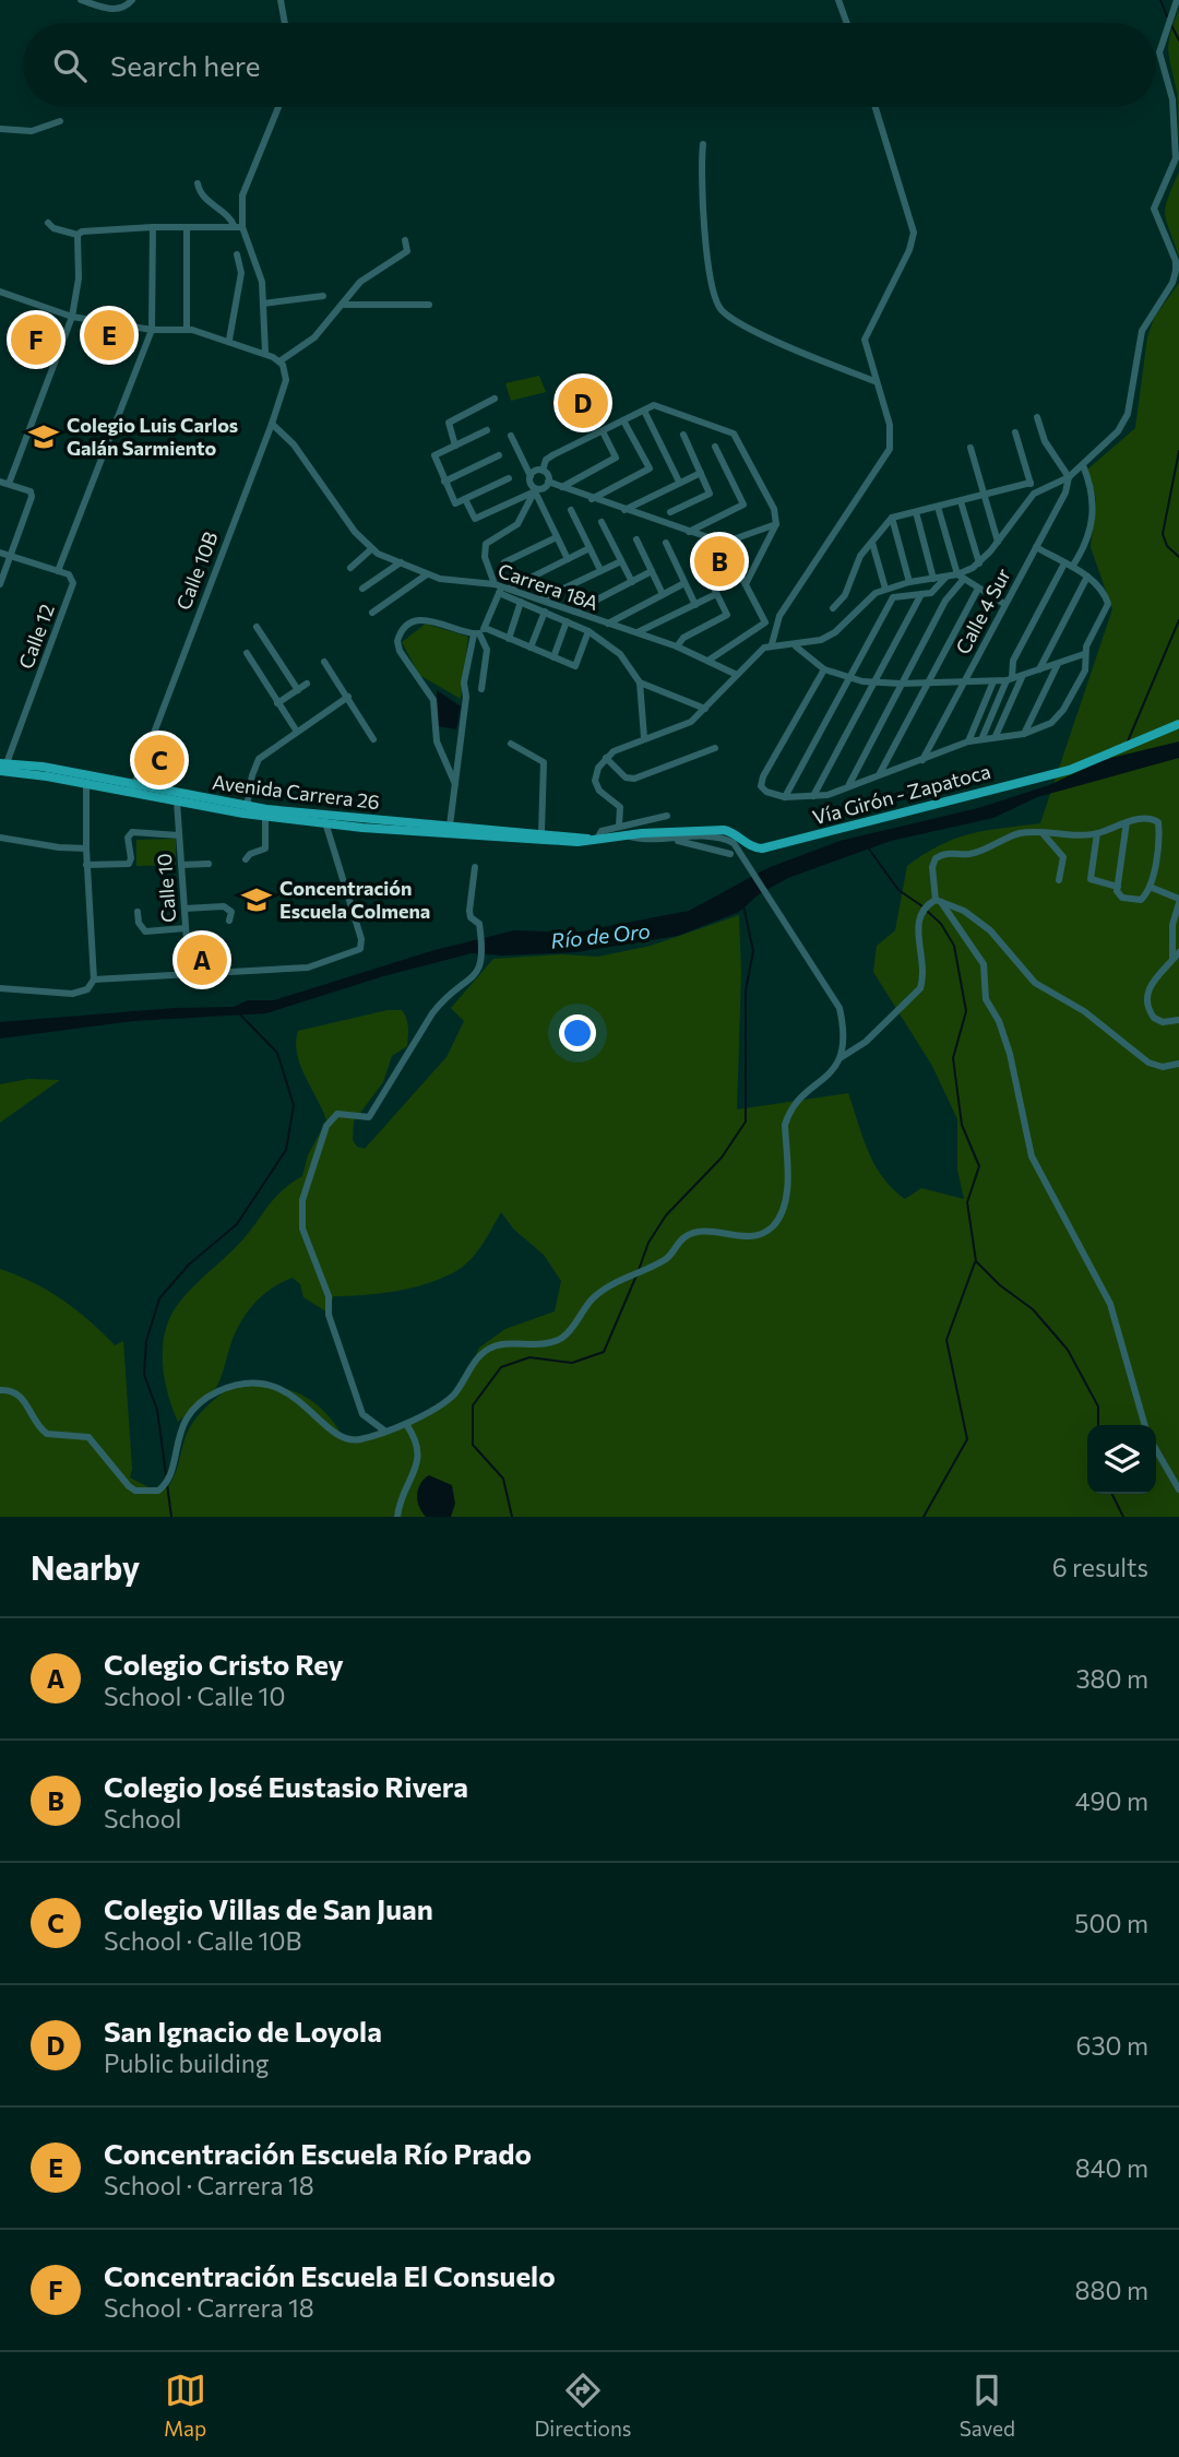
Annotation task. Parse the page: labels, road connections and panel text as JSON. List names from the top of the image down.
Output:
{
  "streets": {
    "main road": ["Avenida Carrera 26", "Vía Girón - Zapatoca"],
    "street": [
      "Calle 10B",
      "Carrera 18A",
      "Calle 4 Sur",
      "Calle 12",
      "Calle 10"
    ]
  },
  "crossings": [
    ["Calle 10B", "Carrera 18A"],
    ["Calle 10B", "Avenida Carrera 26"],
    ["Calle 12", "Avenida Carrera 26"],
    ["Avenida Carrera 26", "Vía Girón - Zapatoca"],
    ["Avenida Carrera 26", "Calle 10"]
  ],
  "water": ["Río de Oro"],
  "places": {
    "school or university": ["Colegio Luis Carlos Galán Sarmiento", "Concentración Escuela Colmena"]
  },
  "page": {
    "search": "Search here",
    "pins": [
      "E",
      "F",
      "D",
      "B",
      "C",
      "A"
    ],
    "heading": ["Nearby", "6 results"],
    "list": [
      {
        "mark": "A",
        "name": "Colegio Cristo Rey",
        "note": "School · Calle 10",
        "value": "380 m"
      },
      {
        "mark": "B",
        "name": "Colegio José Eustasio Rivera",
        "note": "School",
        "value": "490 m"
      },
      {
        "mark": "C",
        "name": "Colegio Villas de San Juan",
        "note": "School · Calle 10B",
        "value": "500 m"
      },
      {
        "mark": "D",
        "name": "San Ignacio de Loyola",
        "note": "Public building",
        "value": "630 m"
      },
      {
        "mark": "E",
        "name": "Concentración Escuela Río Prado",
        "note": "School · Carrera 18",
        "value": "840 m"
      },
      {
        "mark": "F",
        "name": "Concentración Escuela El Consuelo",
        "note": "School · Carrera 18",
        "value": "880 m"
      }
    ],
    "nav": ["Map", "Directions", "Saved"]
  }
}
